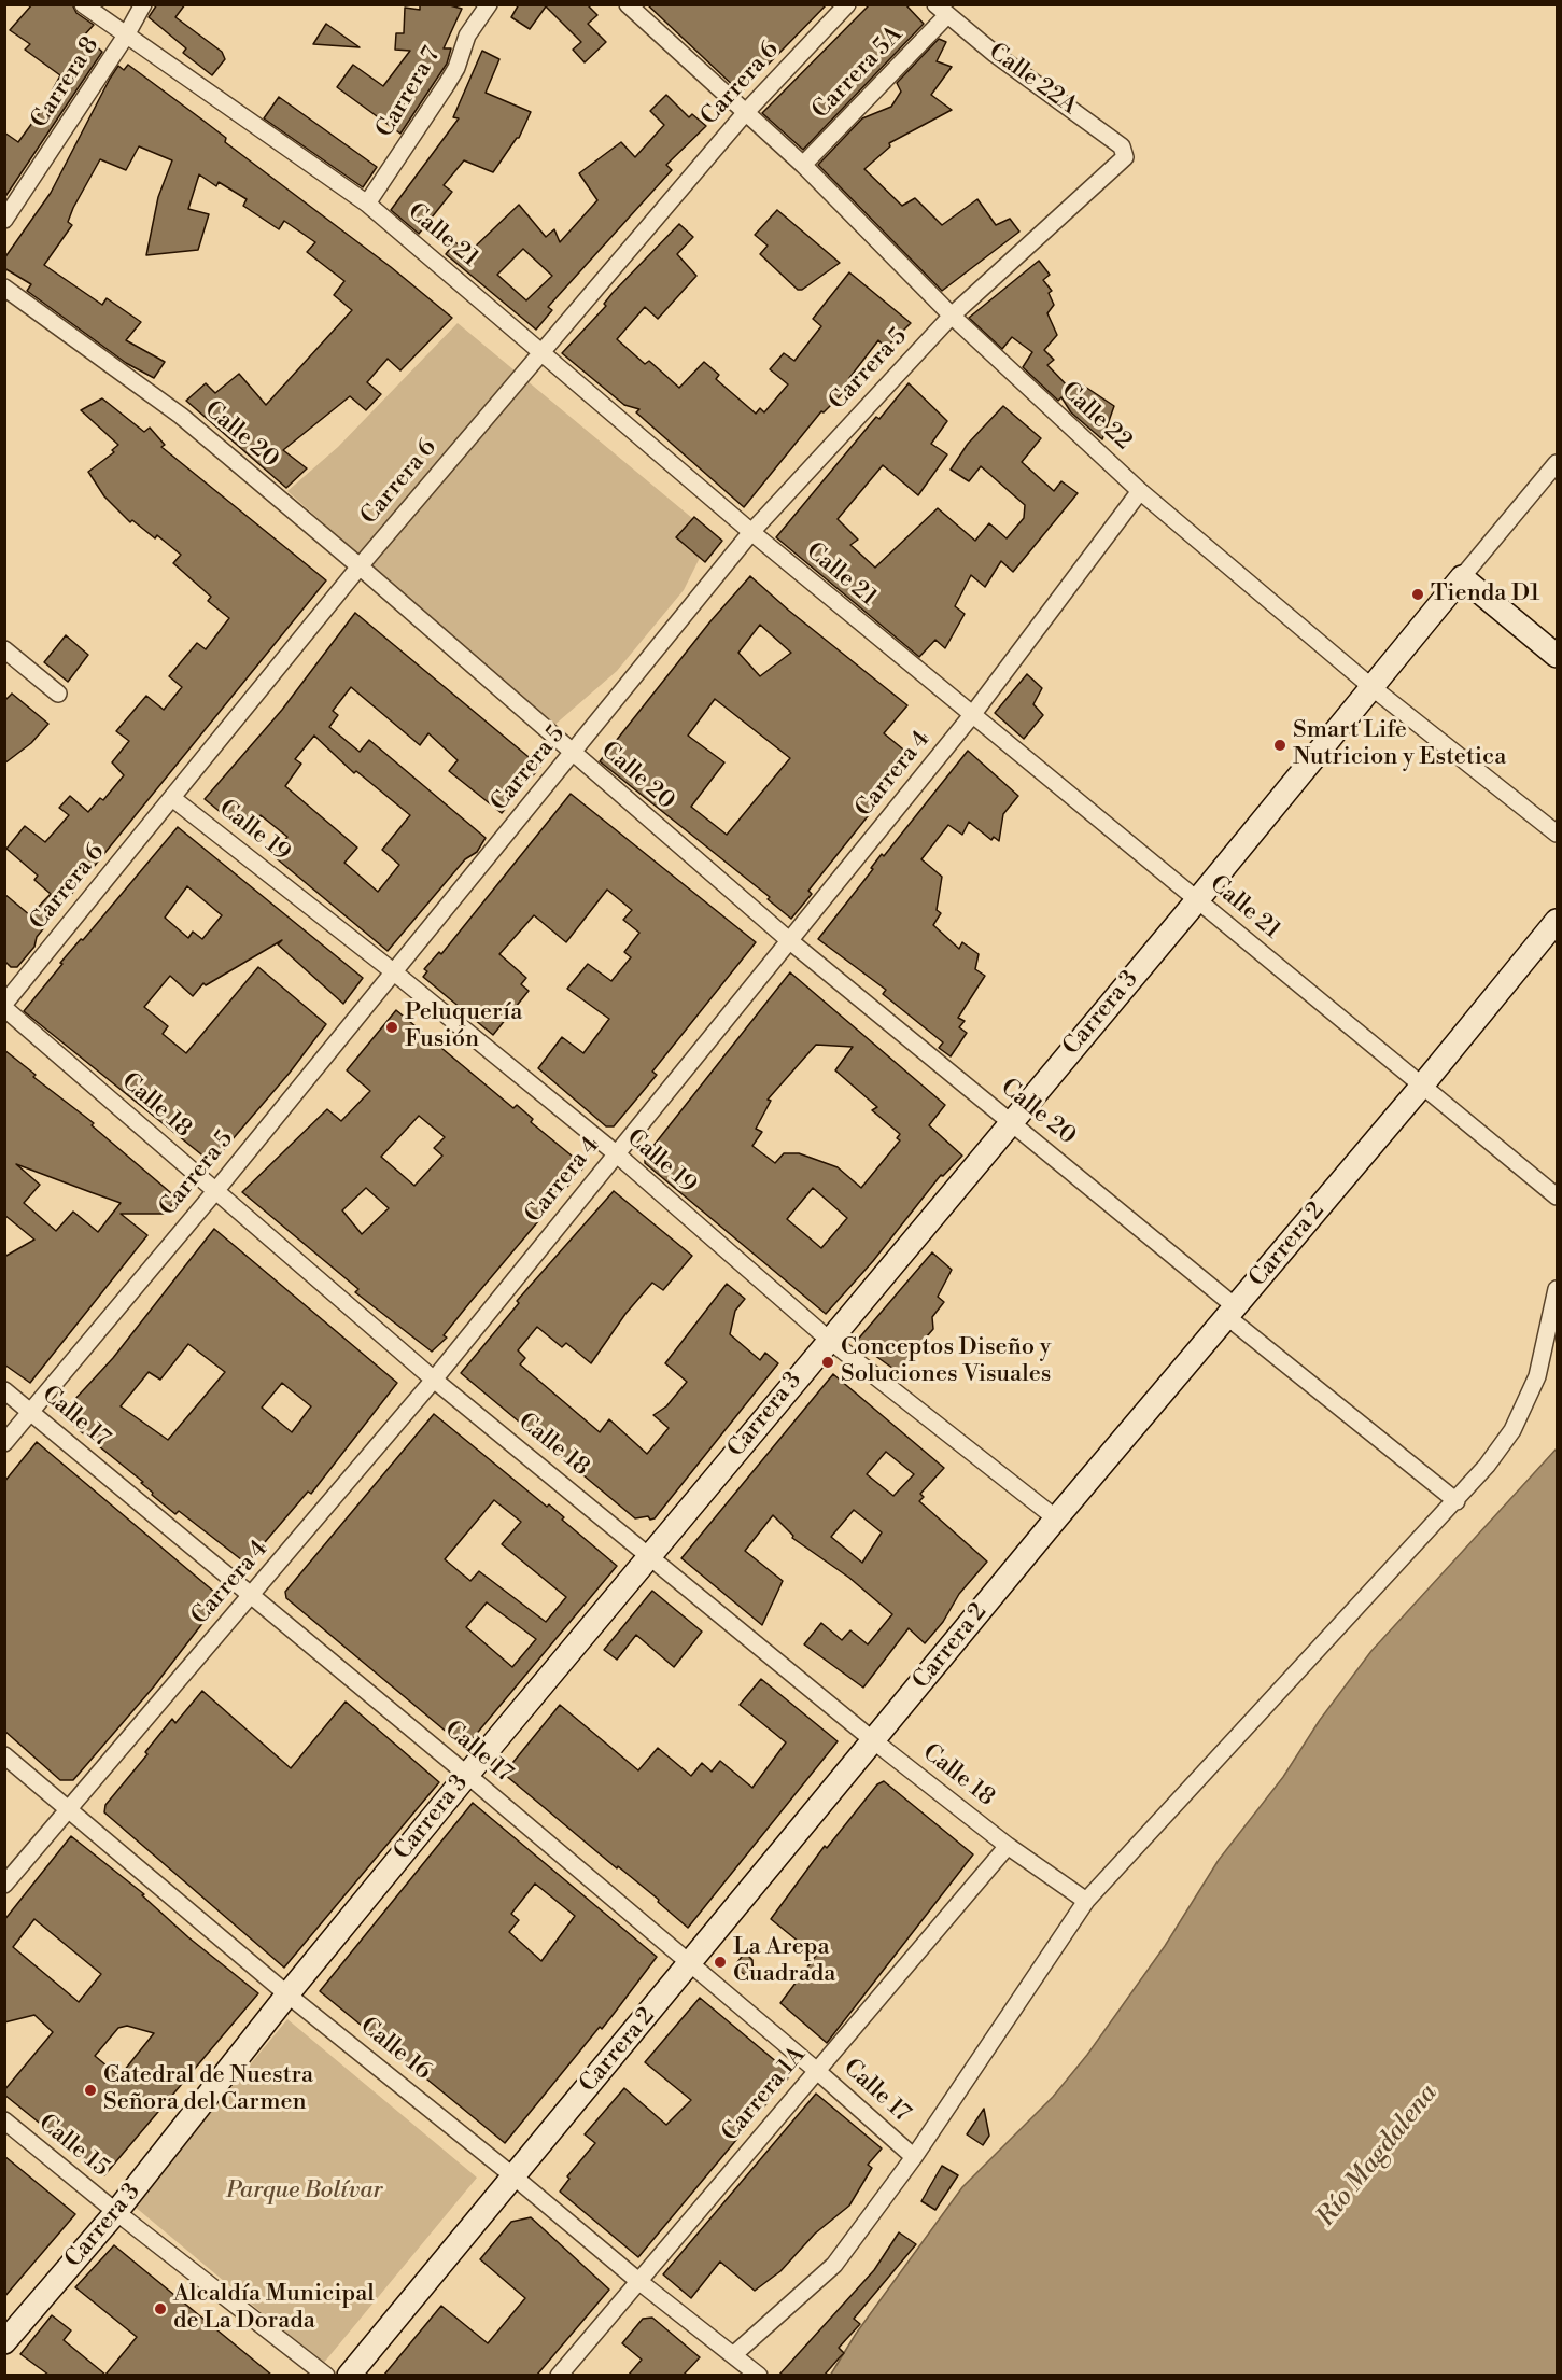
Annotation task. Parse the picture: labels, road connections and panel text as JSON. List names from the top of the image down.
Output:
{
  "streets": {
    "main road": ["Carrera 3", "Carrera 2"],
    "street": [
      "Carrera 5A",
      "Calle 22A",
      "Carrera 8",
      "Carrera 6",
      "Carrera 7",
      "Calle 21",
      "Carrera 5",
      "Calle 22",
      "Calle 20",
      "Carrera 4",
      "Calle 19",
      "Calle 18",
      "Calle 17",
      "Calle 16",
      "Carrera 1A",
      "Calle 15"
    ]
  },
  "crossings": [
    ["Carrera 5A", "Calle 22A"],
    ["Carrera 5A", "Calle 22"],
    ["Calle 22A", "Carrera 5"],
    ["Carrera 8", "Calle 21"],
    ["Carrera 6", "Calle 21"],
    ["Carrera 6", "Calle 22"],
    ["Carrera 6", "Calle 20"],
    ["Carrera 6", "Calle 19"],
    ["Carrera 6", "Calle 18"],
    ["Carrera 7", "Calle 21"],
    ["Calle 21", "Carrera 5"],
    ["Calle 21", "Carrera 4"],
    ["Calle 21", "Carrera 3"],
    ["Calle 21", "Carrera 2"],
    ["Carrera 5", "Calle 22"],
    ["Carrera 5", "Calle 20"],
    ["Carrera 5", "Calle 19"],
    ["Carrera 5", "Calle 18"],
    ["Carrera 5", "Calle 17"],
    ["Calle 22", "Carrera 4"],
    ["Calle 22", "Carrera 3"],
    ["Calle 20", "Carrera 4"],
    ["Calle 20", "Carrera 3"],
    ["Calle 20", "Carrera 2"],
    ["Carrera 4", "Calle 19"],
    ["Carrera 4", "Calle 18"],
    ["Carrera 4", "Calle 17"],
    ["Carrera 4", "Calle 16"],
    ["Calle 19", "Carrera 3"],
    ["Calle 19", "Carrera 2"],
    ["Carrera 3", "Calle 18"],
    ["Carrera 3", "Calle 17"],
    ["Carrera 3", "Calle 16"],
    ["Carrera 3", "Calle 15"],
    ["Calle 18", "Carrera 2"],
    ["Calle 18", "Carrera 1A"],
    ["Carrera 2", "Calle 17"],
    ["Carrera 2", "Calle 16"],
    ["Calle 17", "Carrera 1A"],
    ["Calle 16", "Carrera 1A"]
  ],
  "water": ["Río Magdalena"],
  "parks": ["Parque Bolívar"],
  "places": [
    "Tienda D1",
    "Smart Life Nutricion y Estetica",
    "Peluquería Fusión",
    "Conceptos Diseño y Soluciones Visuales",
    "La Arepa Cuadrada",
    "Catedral de Nuestra Señora del Carmen",
    "Alcaldía Municipal de La Dorada"
  ]
}
